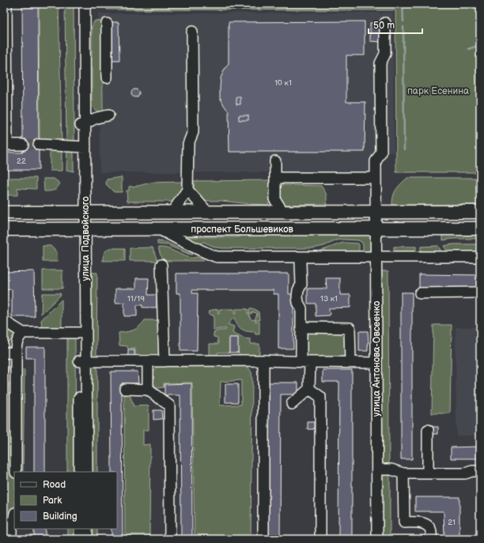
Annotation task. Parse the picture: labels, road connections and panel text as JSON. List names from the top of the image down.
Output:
{
  "streets": {
    "main road": ["проспект Большевиков"],
    "street": ["улица Подвойского", "улица Антонова-Овсеенко"]
  },
  "crossings": [
    ["проспект Большевиков", "улица Подвойского"],
    ["проспект Большевиков", "улица Антонова-Овсеенко"]
  ],
  "parks": ["парк Есенина"],
  "house_numbers": [
    "10 к1",
    "22",
    "11/19",
    "13 к1",
    "21"
  ],
  "legend": ["Road", "Park", "Building"],
  "scale_bar": "50 m"
}
